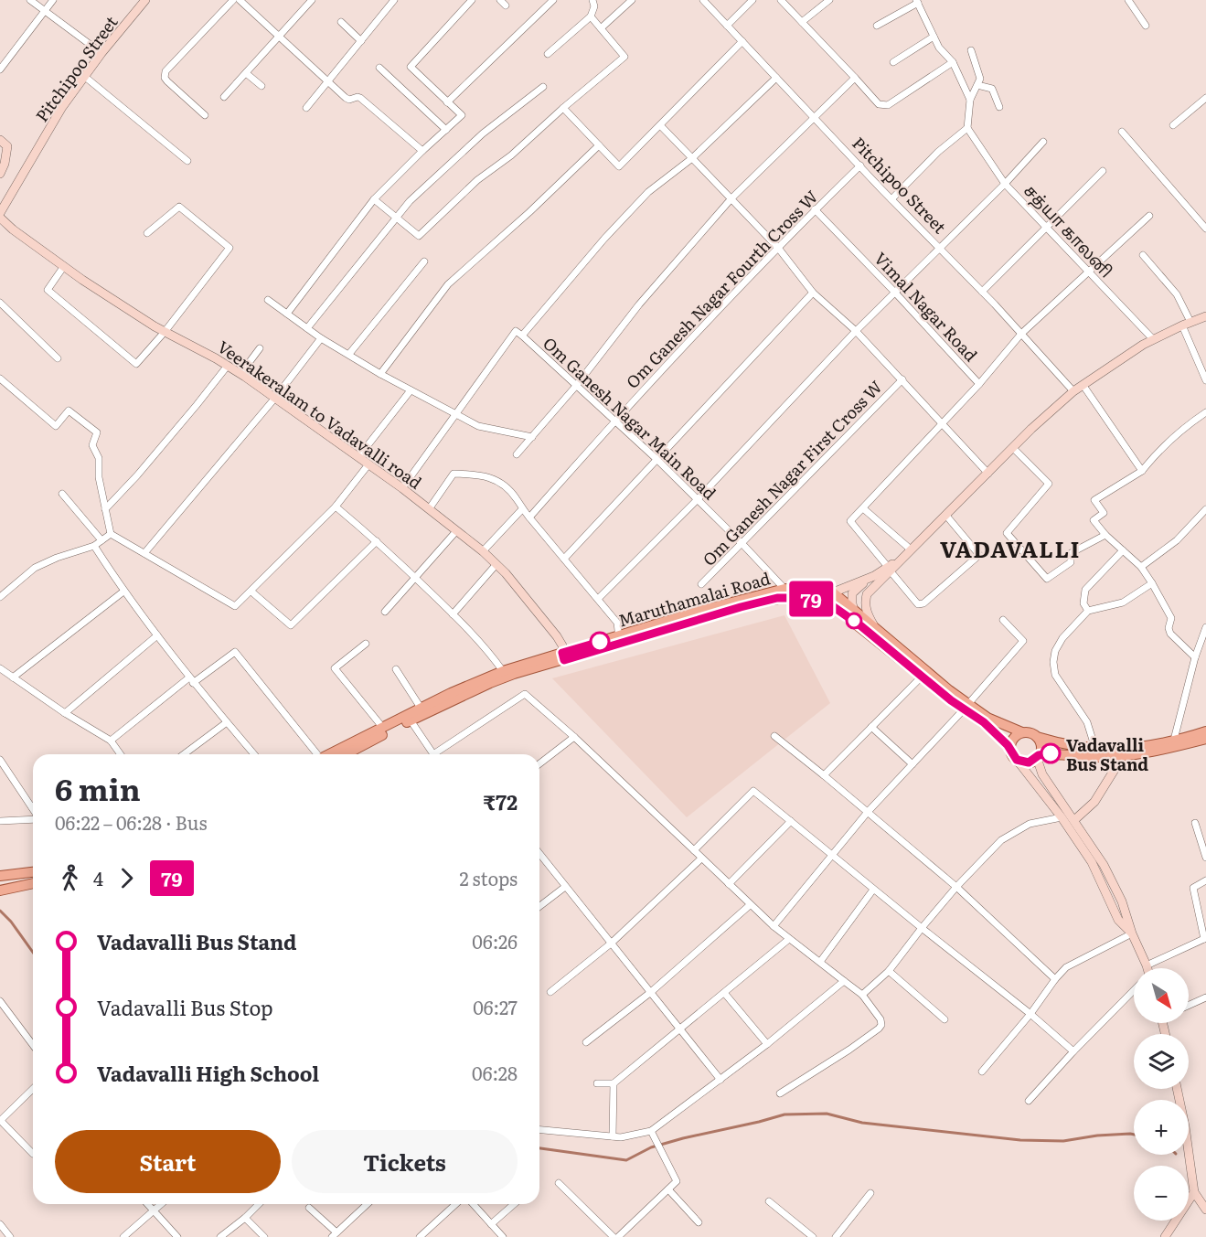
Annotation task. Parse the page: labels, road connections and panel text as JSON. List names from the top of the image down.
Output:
{
  "streets": {
    "main road": ["Pitchipoo Street", "Veerakeralam to Vadavalli road", "Maruthamalai Road"],
    "street": [
      "சத்யா காலனி",
      "Om Ganesh Nagar Fourth Cross W",
      "Vimal Nagar Road",
      "Om Ganesh Nagar Main Road",
      "Om Ganesh Nagar First Cross W"
    ]
  },
  "crossings": [
    ["Pitchipoo Street", "சத்யா காலனி"],
    ["Pitchipoo Street", "Om Ganesh Nagar Fourth Cross W"],
    ["Pitchipoo Street", "Om Ganesh Nagar Main Road"],
    ["சத்யா காலனி", "Vimal Nagar Road"],
    ["சத்யா காலனி", "Om Ganesh Nagar Main Road"],
    ["Om Ganesh Nagar Fourth Cross W", "Vimal Nagar Road"],
    ["Om Ganesh Nagar Fourth Cross W", "Om Ganesh Nagar Main Road"],
    ["Veerakeralam to Vadavalli road", "Maruthamalai Road"],
    ["Om Ganesh Nagar Main Road", "Om Ganesh Nagar First Cross W"],
    ["Om Ganesh Nagar Main Road", "Maruthamalai Road"]
  ],
  "districts": ["VADAVALLI"],
  "places": ["Vadavalli Bus Stand"],
  "lines": ["bus line 79"],
  "north": "bottom right",
  "page": {
    "on_map": "79",
    "heading": ["6 min", "06:22 – 06:28 · Bus", "₹72"],
    "legs": ["4", "79", "2 stops"],
    "list": [
      {
        "name": "Vadavalli Bus Stand",
        "value": "06:26"
      },
      {
        "name": "Vadavalli Bus Stop",
        "value": "06:27"
      },
      {
        "name": "Vadavalli High School",
        "value": "06:28"
      }
    ],
    "map_buttons": ["+", "−"],
    "buttons": ["Start", "Tickets"]
  }
}
